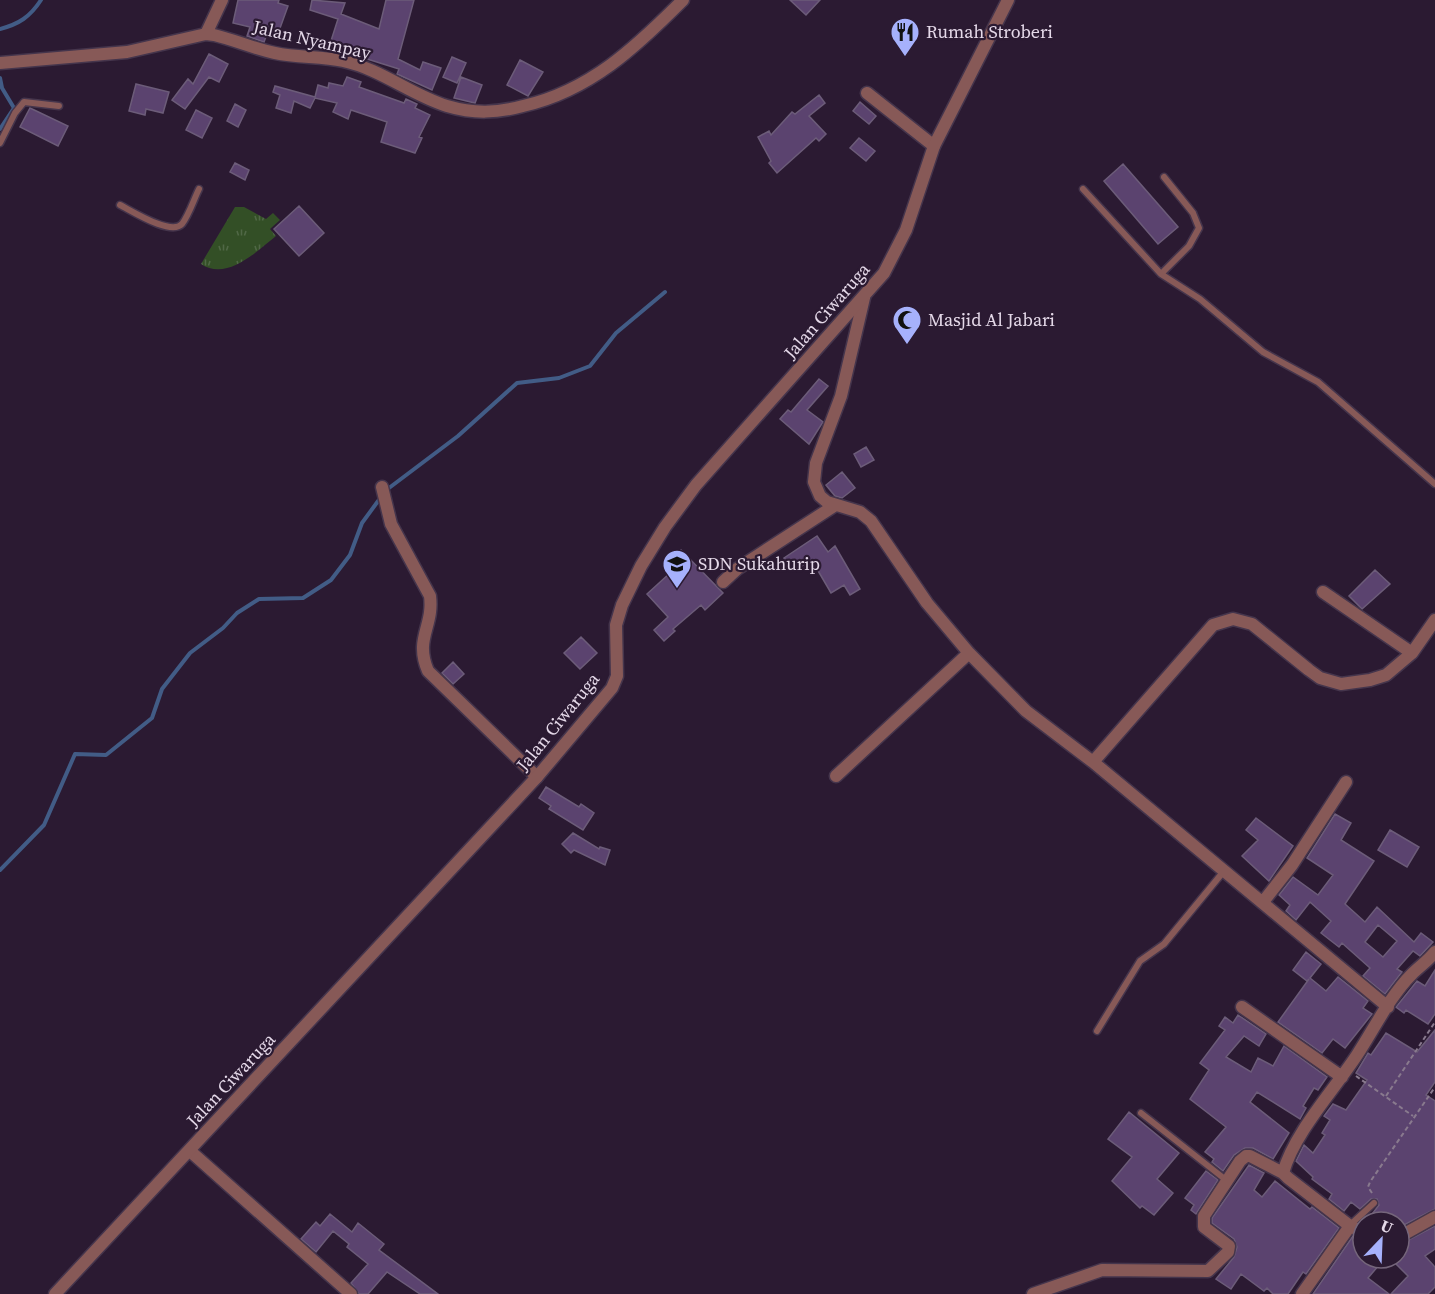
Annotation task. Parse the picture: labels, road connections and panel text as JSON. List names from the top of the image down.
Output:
{
  "streets": {
    "street": ["Jalan Nyampay", "Jalan Ciwaruga"]
  },
  "places": {
    "restaurant": ["Rumah Stroberi"],
    "mosque": ["Masjid Al Jabari"],
    "school or university": ["SDN Sukahurip"]
  },
  "north": "top right"
}
